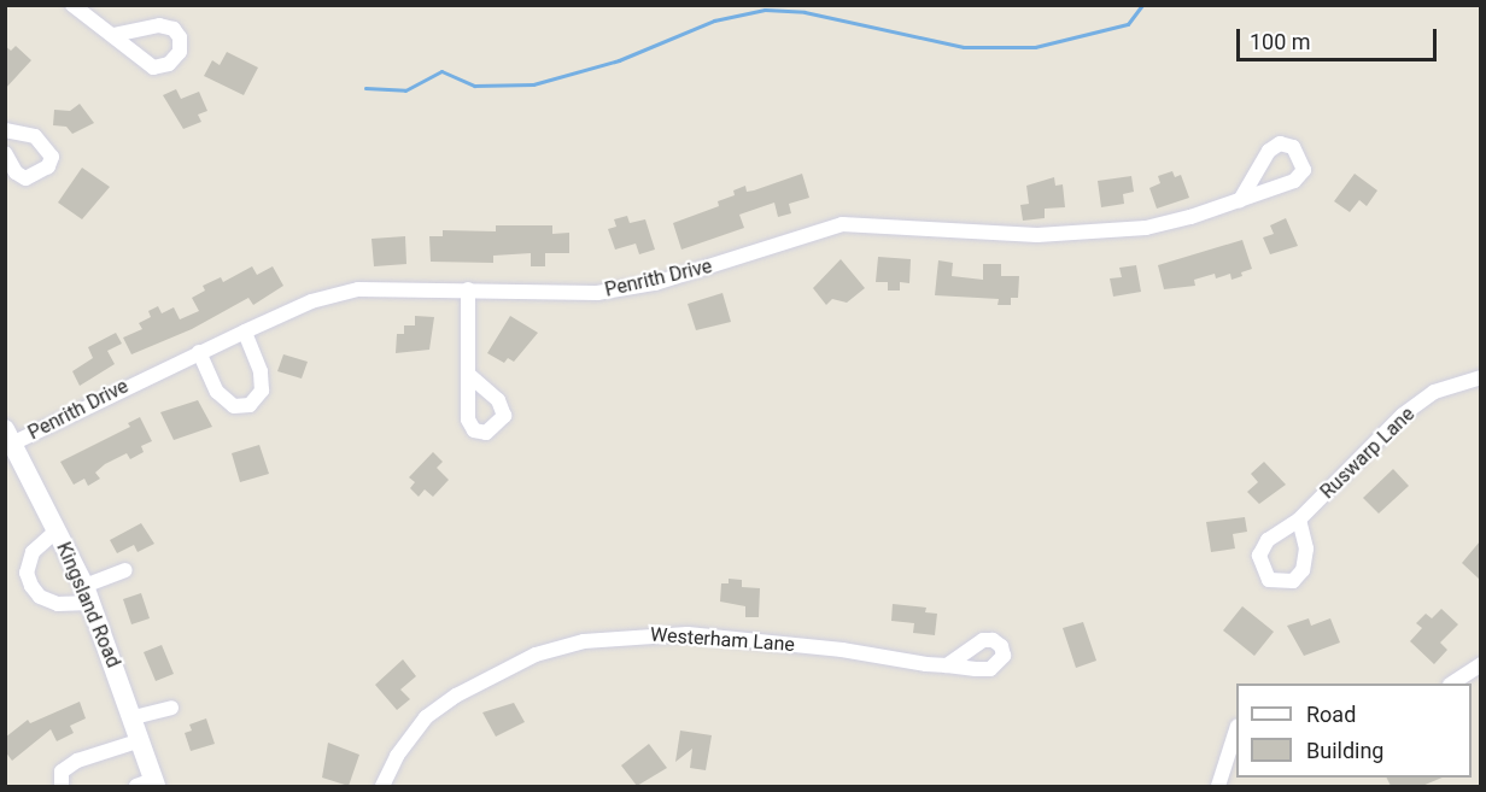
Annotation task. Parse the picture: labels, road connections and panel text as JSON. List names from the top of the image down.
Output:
{
  "streets": {
    "street": [
      "Penrith Drive",
      "Ruswarp Lane",
      "Kingsland Road",
      "Westerham Lane"
    ]
  },
  "crossings": [
    ["Penrith Drive", "Kingsland Road"]
  ],
  "legend": ["Road", "Building"],
  "scale_bar": "100 m"
}
